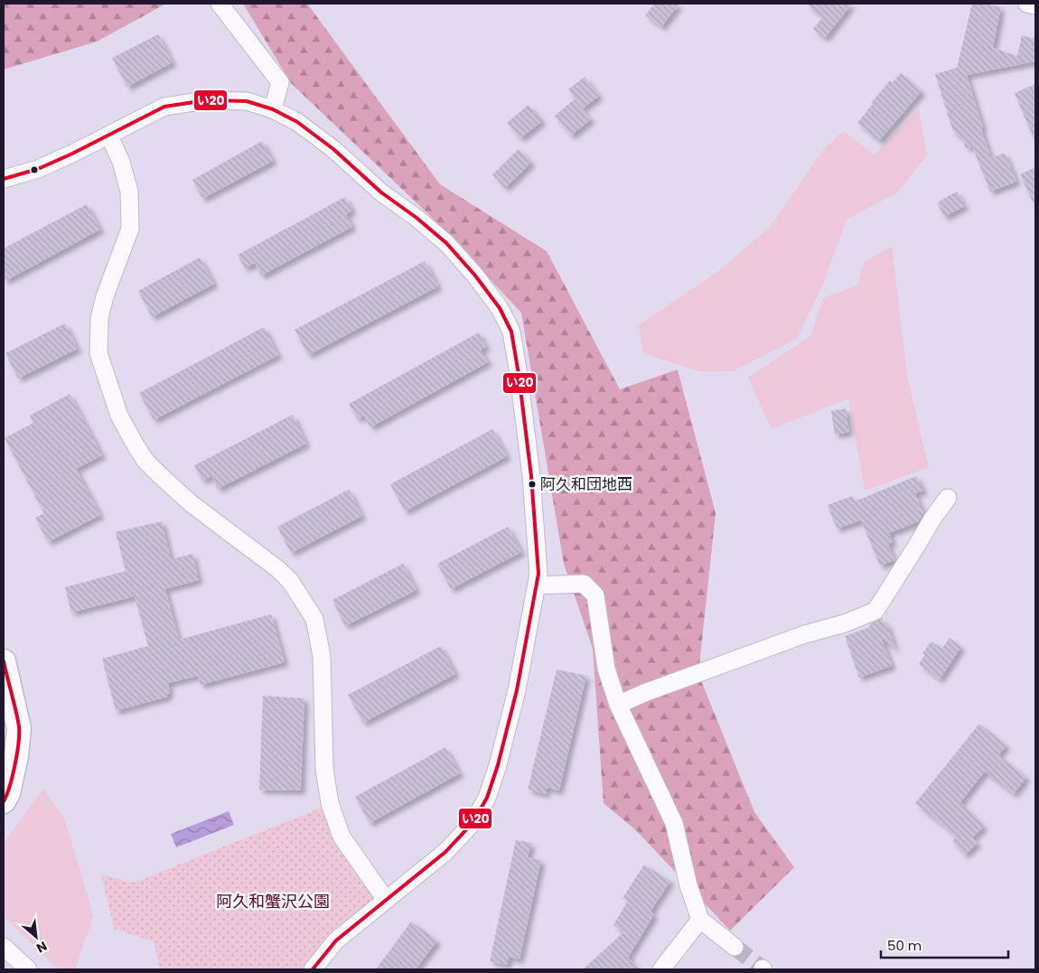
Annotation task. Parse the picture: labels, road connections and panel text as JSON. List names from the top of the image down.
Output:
{
  "parks": ["阿久和蟹沢公園"],
  "places": ["阿久和団地西"],
  "lines": ["transit line い20"],
  "scale_bar": "50 m",
  "north": "bottom right"
}
